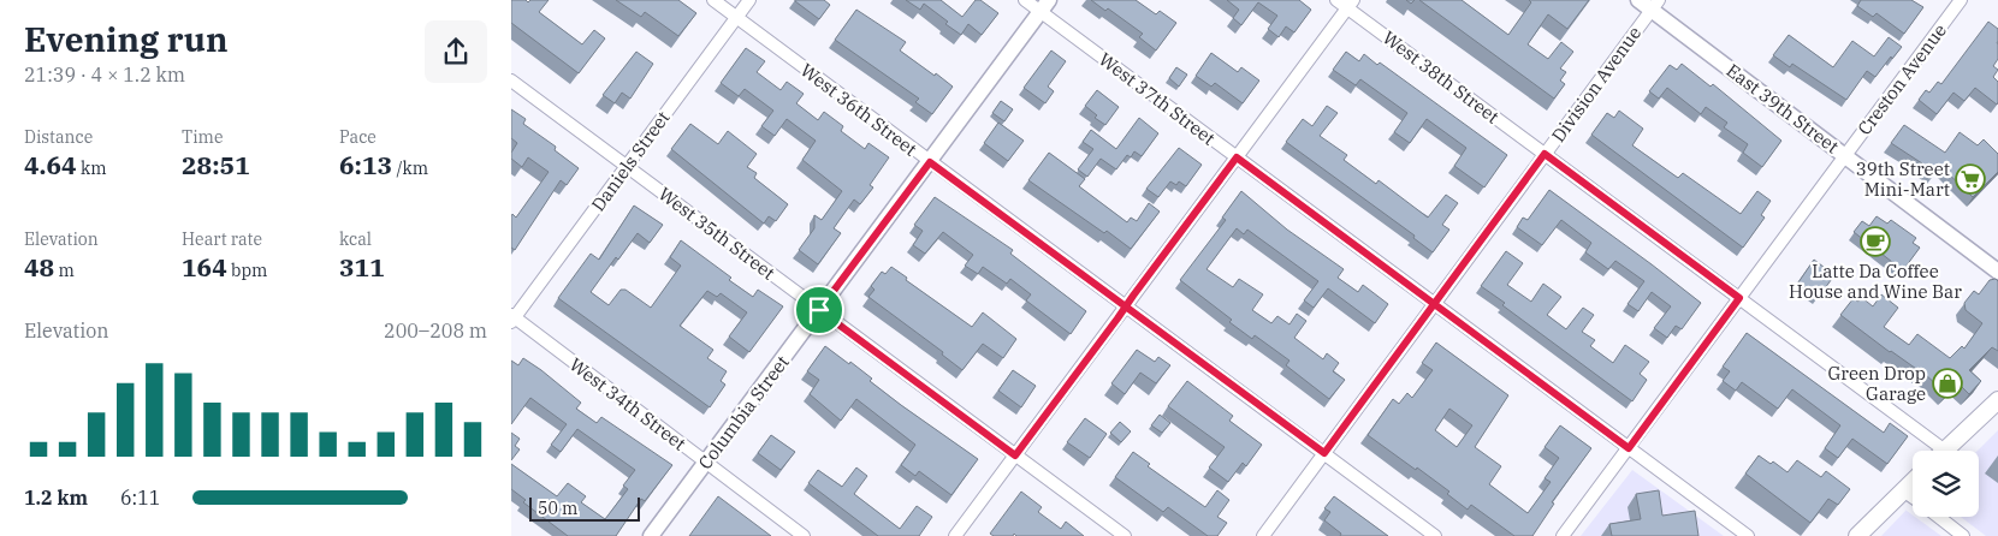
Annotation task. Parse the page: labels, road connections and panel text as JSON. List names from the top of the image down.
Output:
{
  "streets": {
    "street": [
      "West 38th Street",
      "Creston Avenue",
      "Division Avenue",
      "West 37th Street",
      "East 39th Street",
      "West 36th Street",
      "Daniels Street",
      "West 35th Street",
      "West 34th Street",
      "Columbia Street"
    ]
  },
  "crossings": [
    ["West 38th Street", "Creston Avenue"],
    ["West 38th Street", "Division Avenue"],
    ["Creston Avenue", "West 37th Street"],
    ["Creston Avenue", "East 39th Street"],
    ["Division Avenue", "West 37th Street"],
    ["Division Avenue", "East 39th Street"],
    ["Division Avenue", "West 36th Street"],
    ["West 37th Street", "Columbia Street"],
    ["West 36th Street", "Daniels Street"],
    ["West 36th Street", "Columbia Street"],
    ["Daniels Street", "West 35th Street"],
    ["Daniels Street", "West 34th Street"],
    ["West 35th Street", "Columbia Street"],
    ["West 34th Street", "Columbia Street"]
  ],
  "places": {
    "supermarket": ["39th Street Mini-Mart"],
    "cafe": ["Latte Da Coffee House and Wine Bar"],
    "shop": ["Green Drop Garage"]
  },
  "scale_bar": "50 m",
  "page": {
    "heading": ["Evening run", "21:39 · 4 × 1.2 km"],
    "stats": [
      ["Distance", "4.64 km"],
      ["Time", "28:51"],
      ["Pace", "6:13 /km"],
      ["Elevation", "48 m"],
      ["Heart rate", "164 bpm"],
      ["kcal", "311"]
    ],
    "chart": ["Elevation", "200–208 m"],
    "list": [
      {
        "name": "1.2 km",
        "note": "6:11"
      }
    ],
    "scale": "50 m"
  }
}
